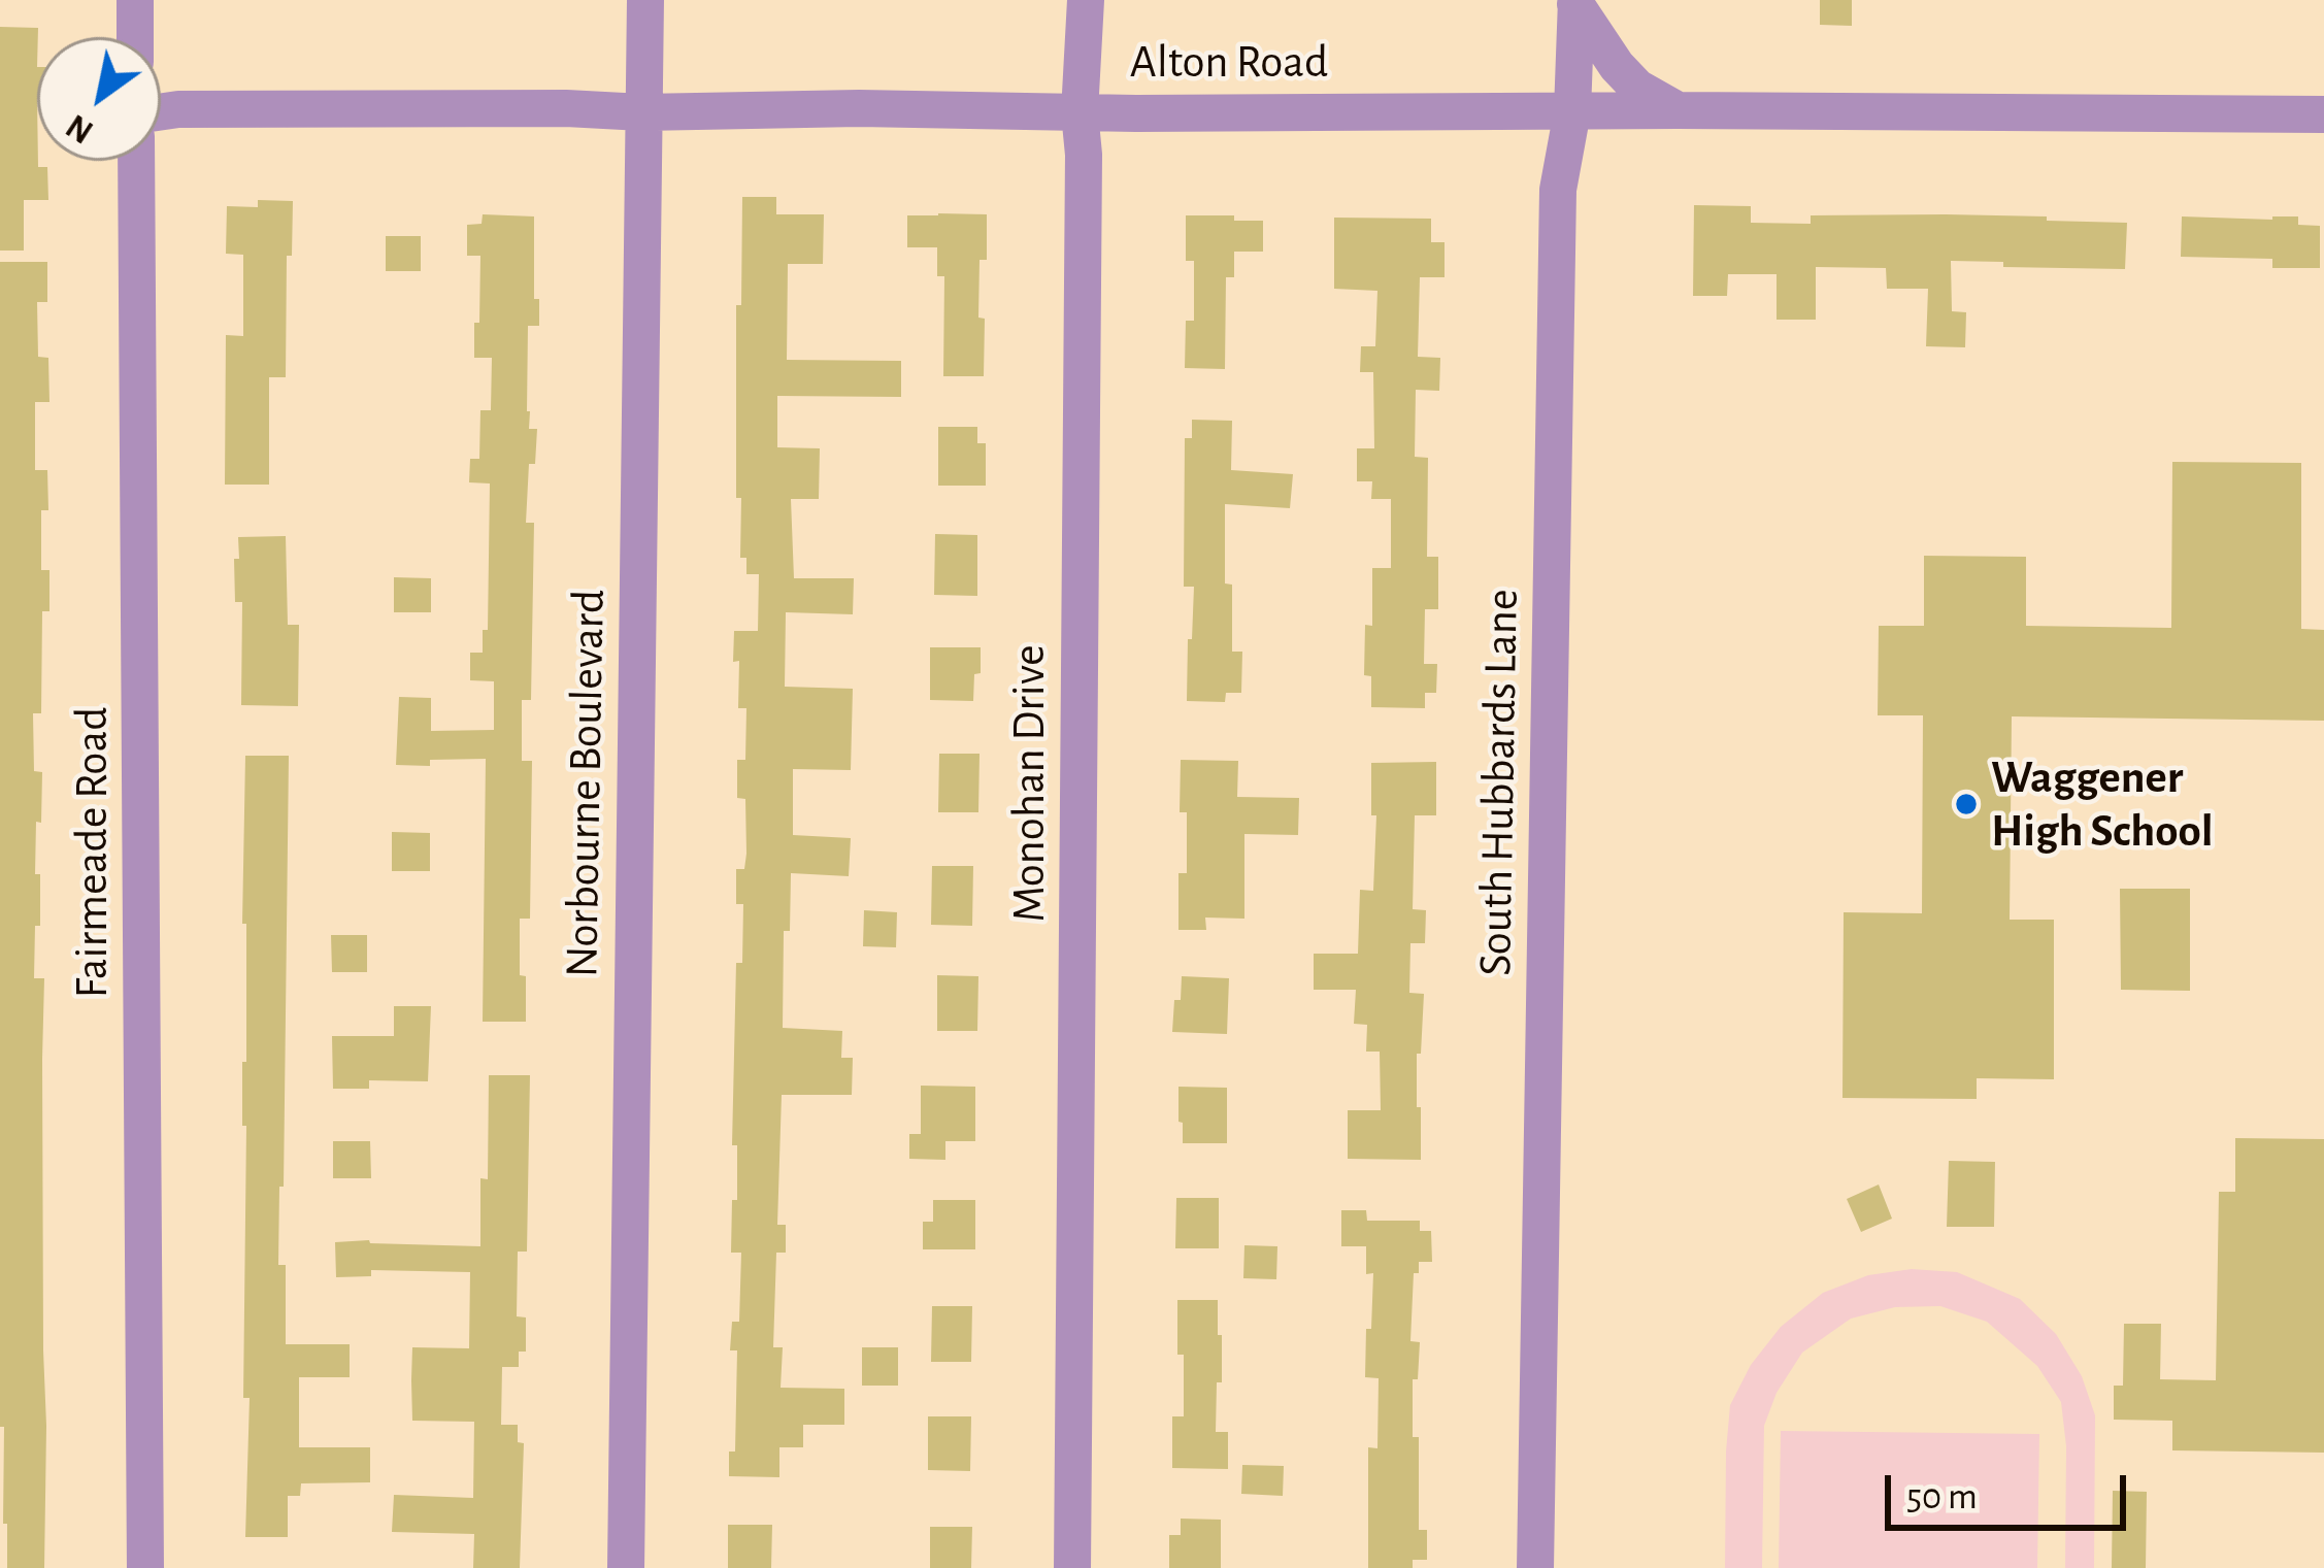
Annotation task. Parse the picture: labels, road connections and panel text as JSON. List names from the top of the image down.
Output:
{
  "streets": {
    "street": [
      "Alton Road",
      "South Hubbards Lane",
      "Norbourne Boulevard",
      "Monohan Drive",
      "Fairmeade Road"
    ]
  },
  "crossings": [
    ["Alton Road", "South Hubbards Lane"],
    ["Alton Road", "Norbourne Boulevard"],
    ["Alton Road", "Monohan Drive"]
  ],
  "places": ["Waggener High School"],
  "scale_bar": "50 m",
  "north": "bottom left"
}
